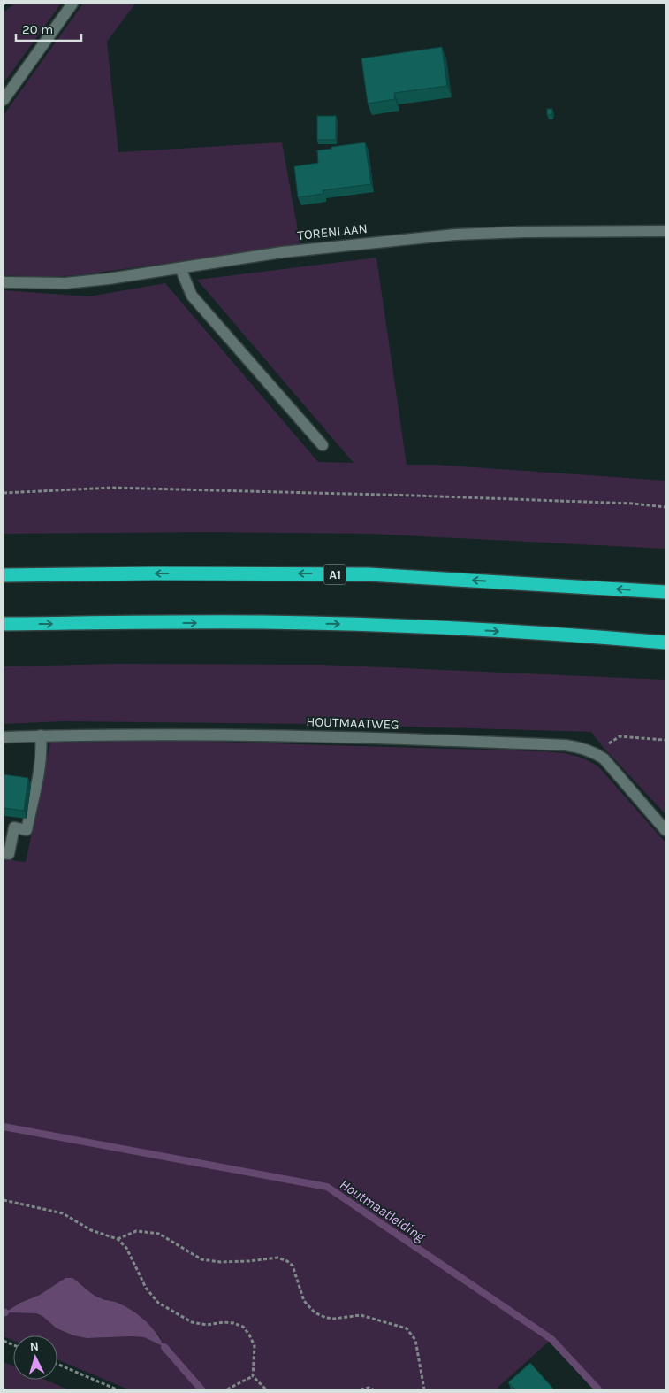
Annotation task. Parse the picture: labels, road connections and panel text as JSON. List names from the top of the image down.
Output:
{
  "streets": {
    "highway": ["A1"],
    "street": ["TORENLAAN", "HOUTMAATWEG"]
  },
  "water": ["Houtmaatleiding"],
  "scale_bar": "20 m",
  "north": "top"
}
